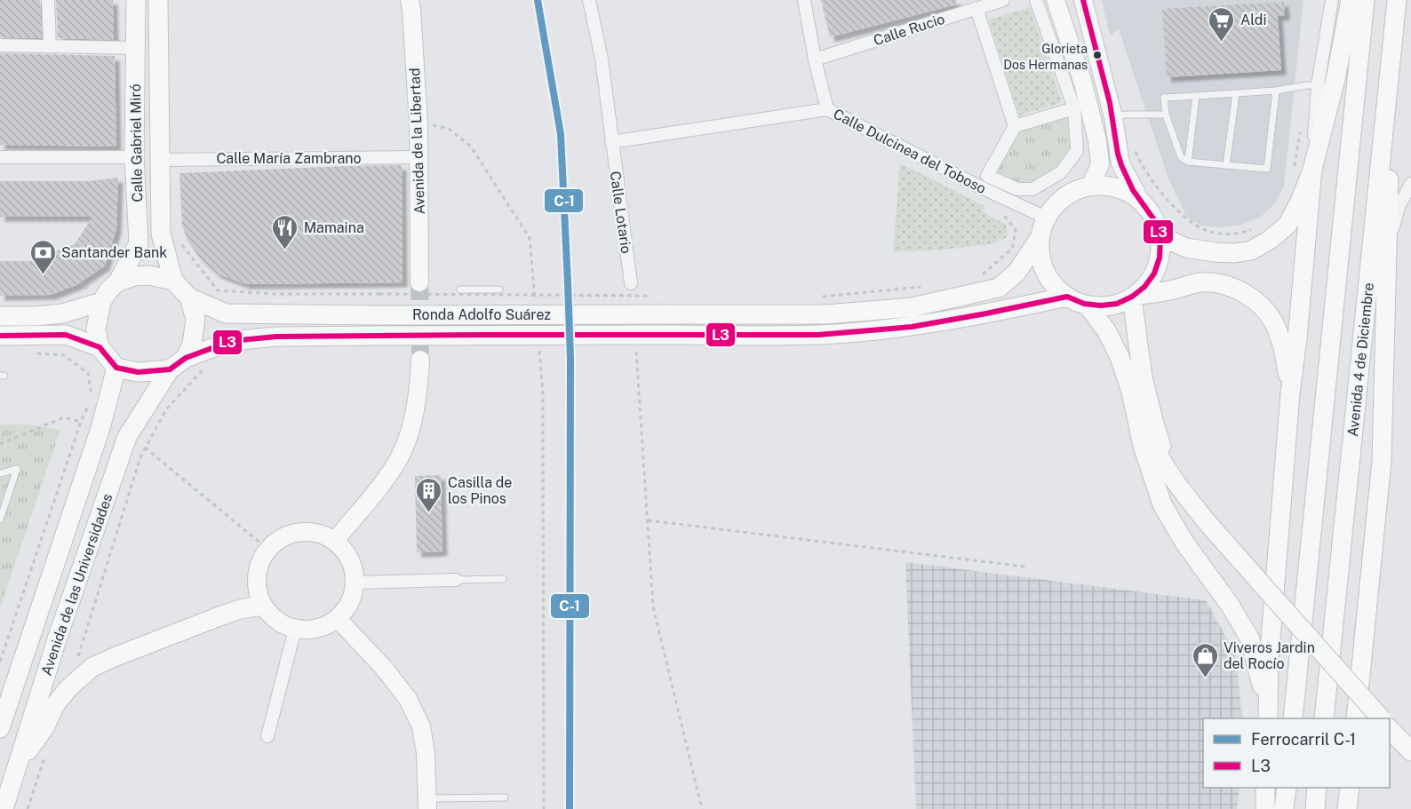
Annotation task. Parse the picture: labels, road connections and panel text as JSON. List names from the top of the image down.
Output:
{
  "streets": {
    "main road": [
      "Avenida de la Libertad",
      "Calle Gabriel Miró",
      "Ronda Adolfo Suárez",
      "Avenida 4 de Diciembre",
      "Avenida de las Universidades"
    ],
    "street": [
      "Calle Rucio",
      "Calle Dulcinea del Toboso",
      "Calle María Zambrano",
      "Calle Lotario"
    ]
  },
  "crossings": [
    ["Avenida de la Libertad", "Calle María Zambrano"],
    ["Calle Gabriel Miró", "Calle María Zambrano"],
    ["Calle Gabriel Miró", "Ronda Adolfo Suárez"],
    ["Calle Gabriel Miró", "Avenida de las Universidades"],
    ["Calle Dulcinea del Toboso", "Calle Lotario"],
    ["Calle Dulcinea del Toboso", "Ronda Adolfo Suárez"],
    ["Ronda Adolfo Suárez", "Avenida de las Universidades"]
  ],
  "places": {
    "supermarket": ["Aldi"],
    "other": ["Glorieta Dos Hermanas"],
    "restaurant": ["Mamaina"],
    "bank": ["Santander Bank"],
    "building": ["Casilla de los Pinos"],
    "shop": ["Viveros Jardin del Rocío"]
  },
  "lines": ["rail line C-1", "transit line L3"],
  "legend": ["Ferrocarril C-1", "L3"]
}
